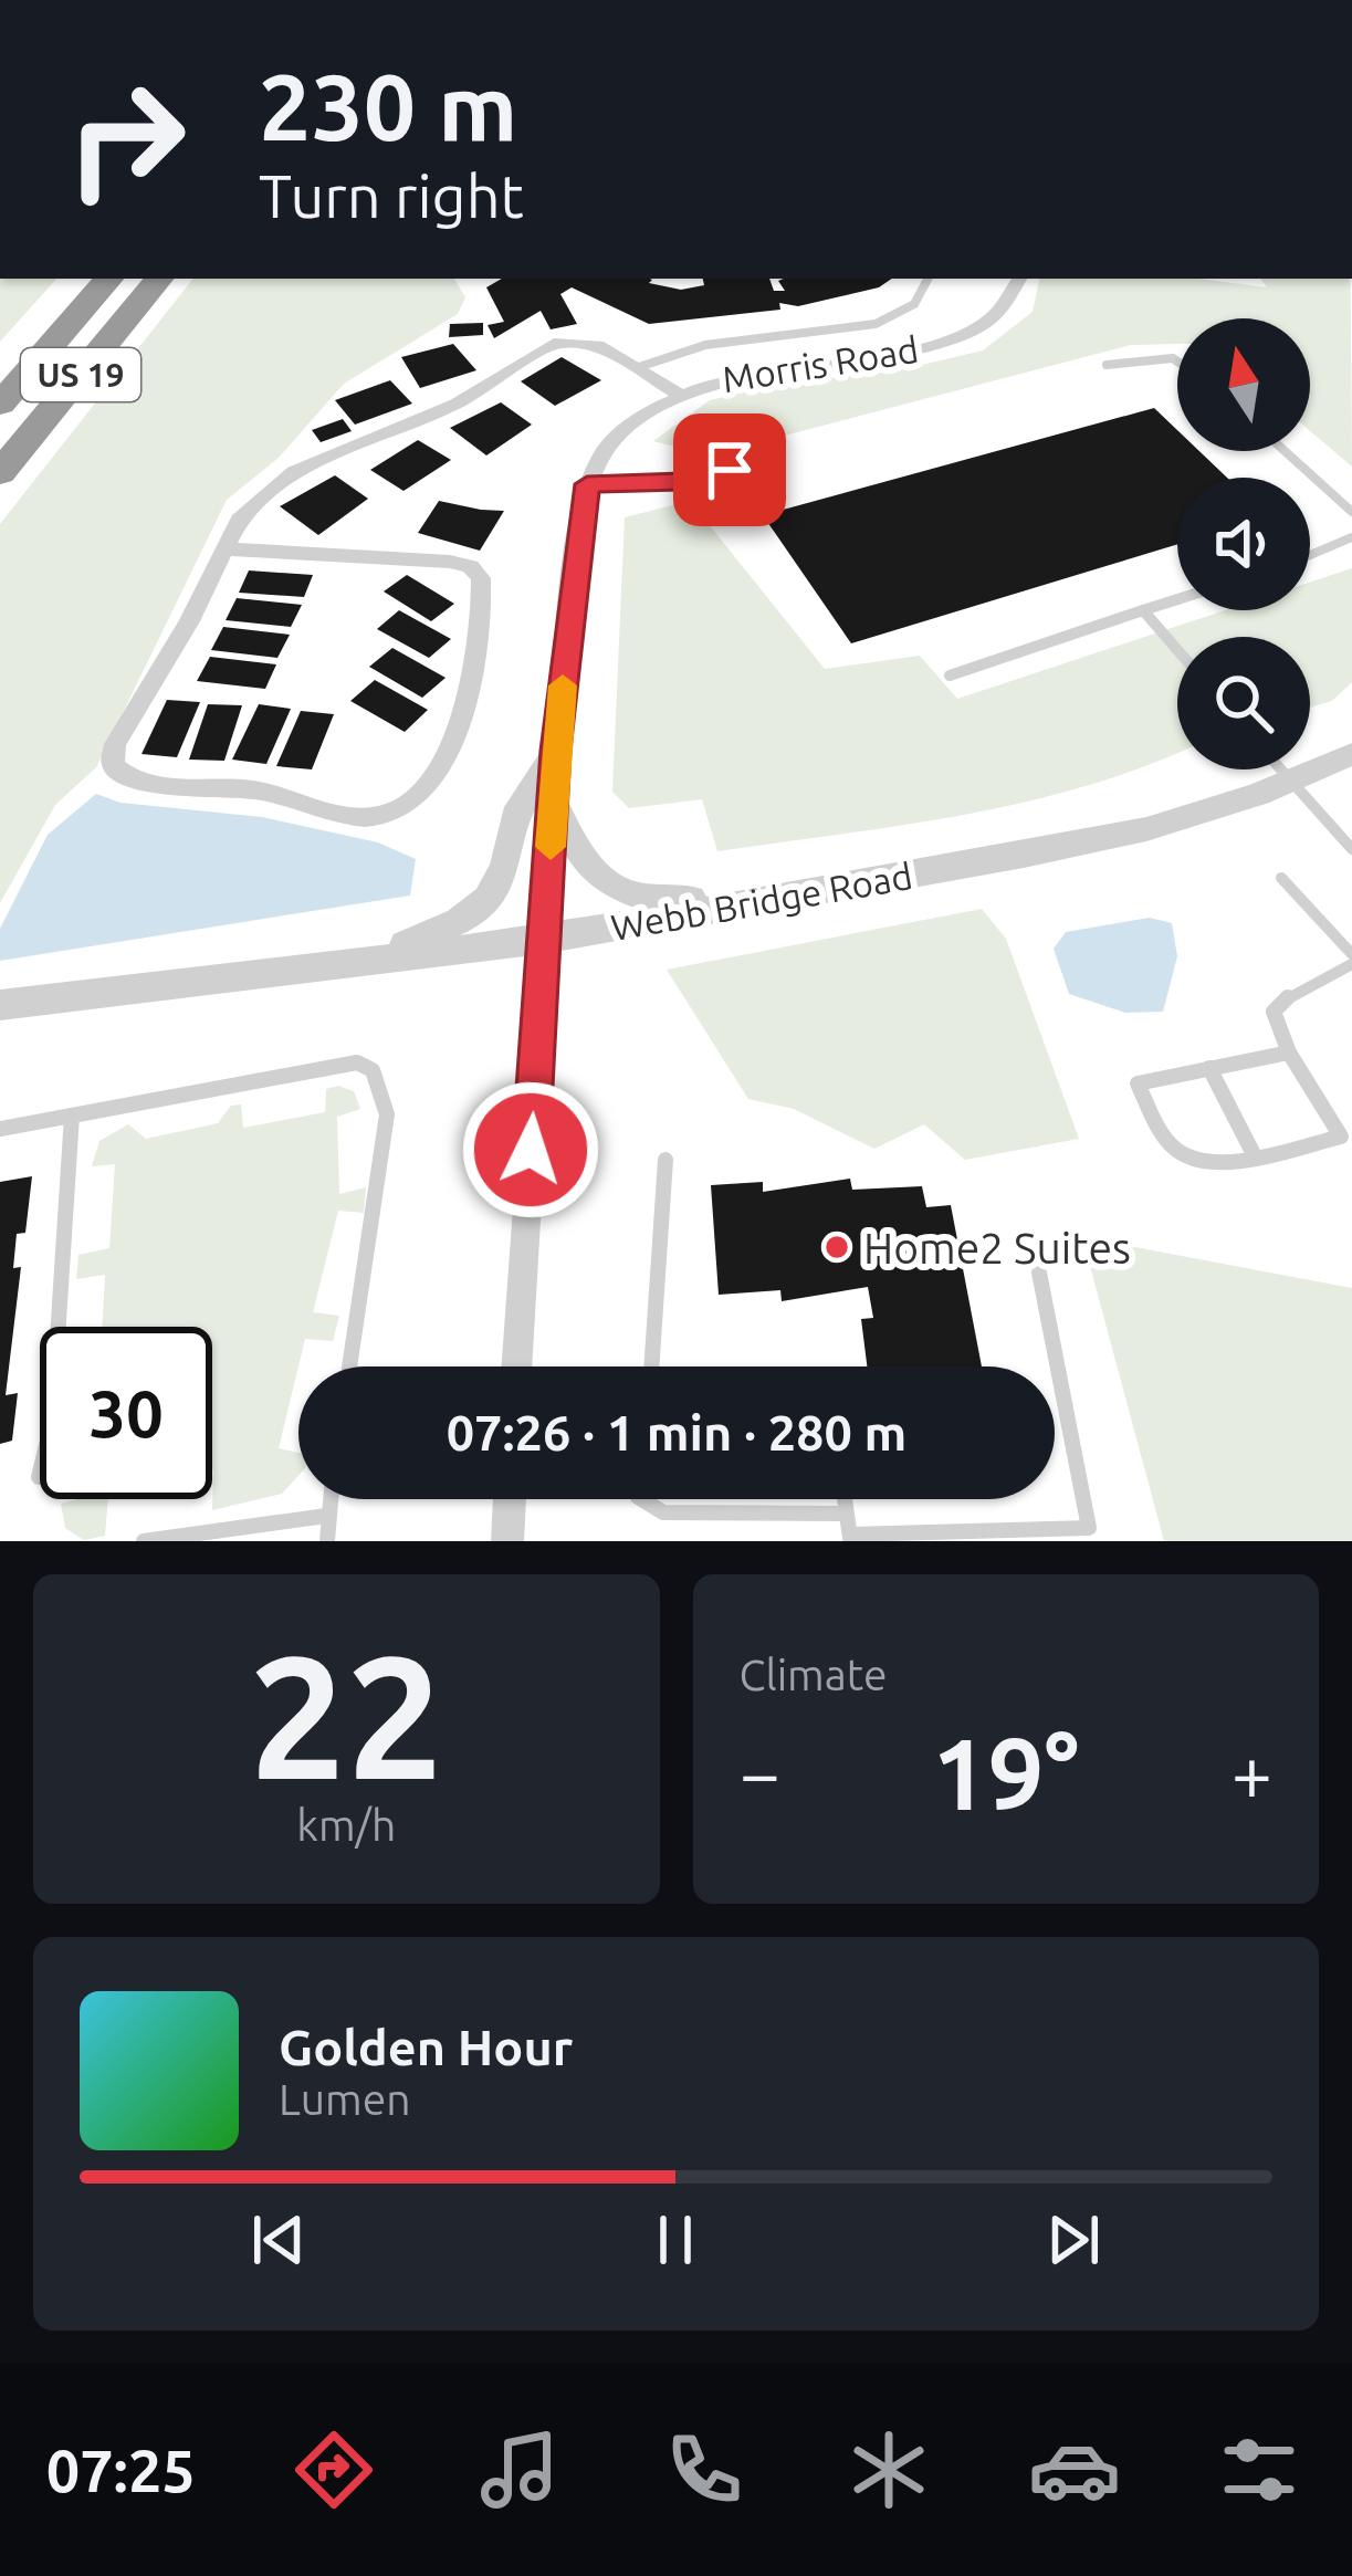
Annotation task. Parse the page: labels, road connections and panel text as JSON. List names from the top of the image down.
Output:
{
  "streets": {
    "highway": ["US 19"],
    "street": ["Morris Road", "Webb Bridge Road"]
  },
  "crossings": [
    ["Morris Road", "Webb Bridge Road"]
  ],
  "places": ["Home2 Suites"],
  "north": "top",
  "page": {
    "turn": ["230 m", "Turn right"],
    "limit": "30",
    "trip": "07:26 · 1 min · 280 m",
    "tile": [
      ["22", "km/h"],
      "Climate"
    ],
    "heat": ["−", "19°", "+"],
    "song": ["Golden Hour", "Lumen"],
    "tabs": "07:25"
  }
}
